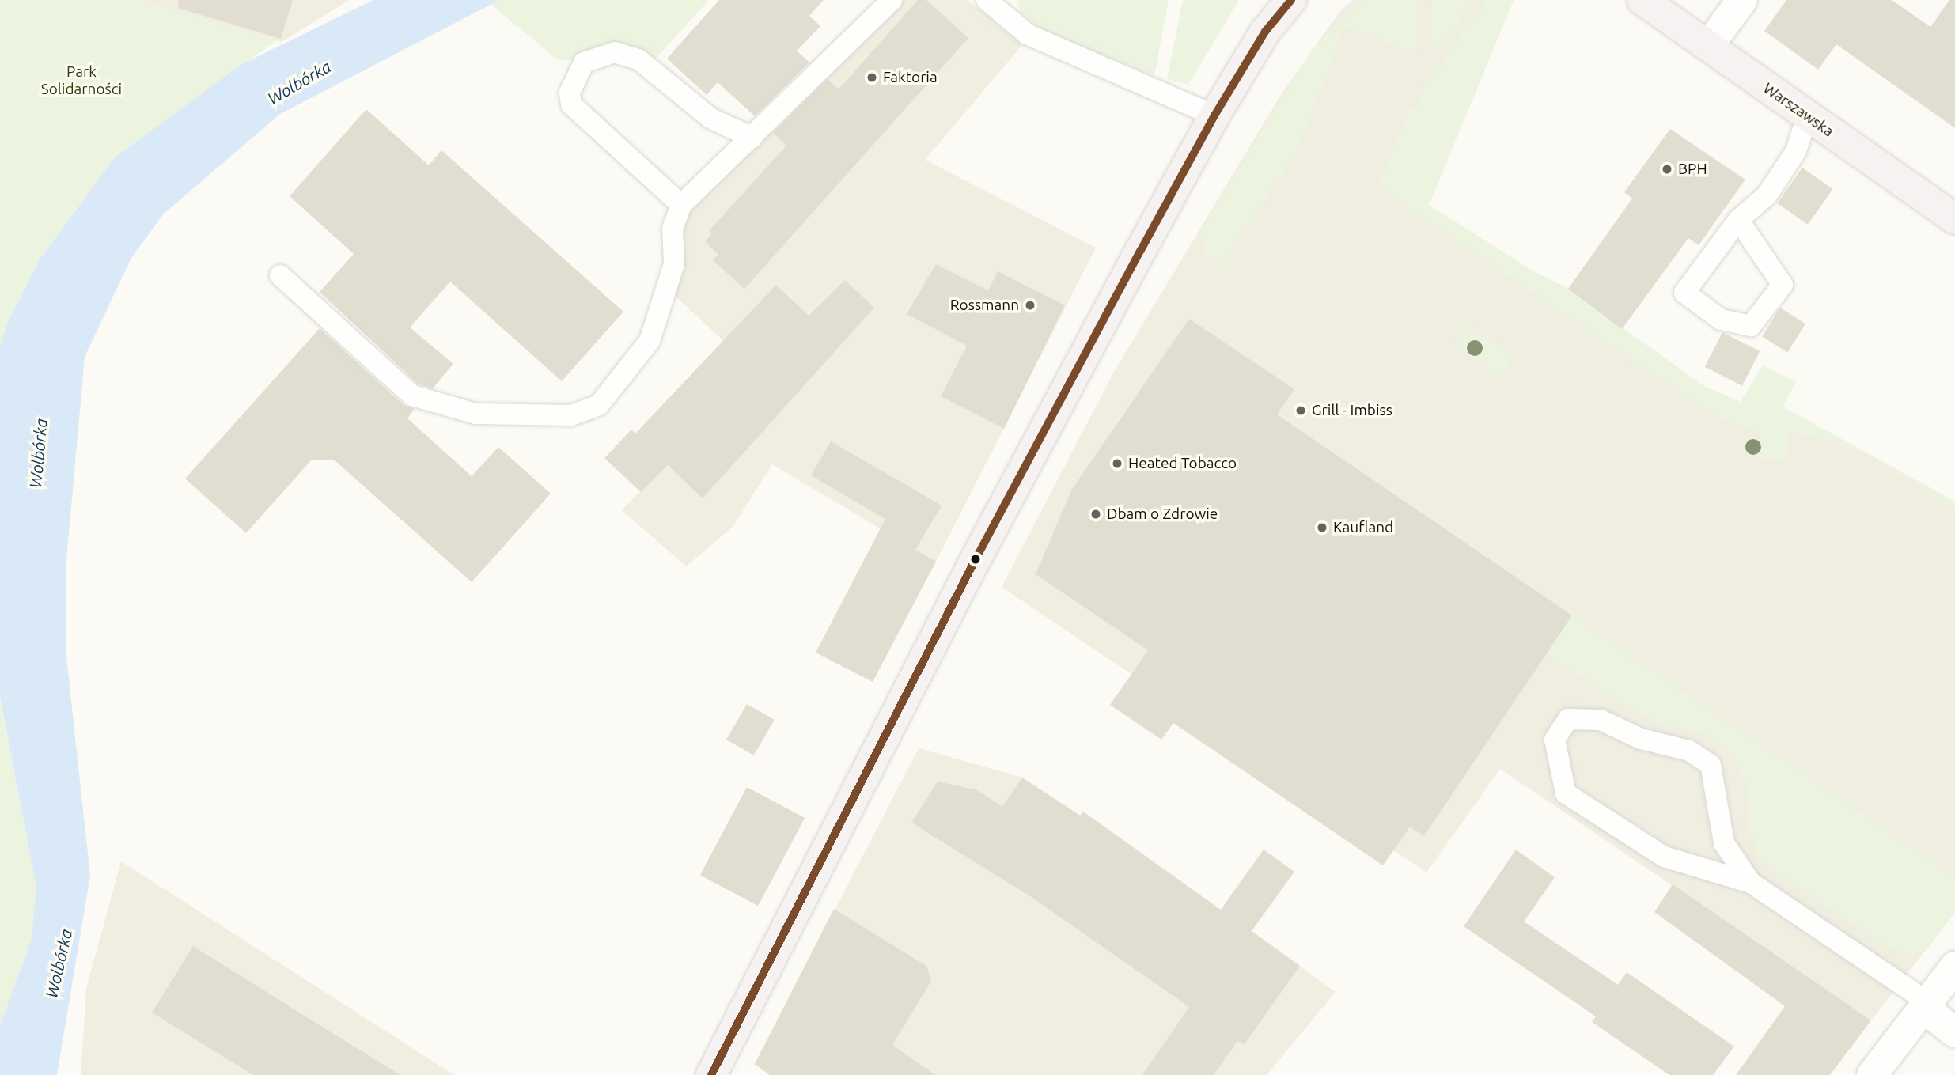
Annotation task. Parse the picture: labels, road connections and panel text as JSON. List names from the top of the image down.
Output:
{
  "streets": {
    "street": ["Warszawska"]
  },
  "water": ["Wolbórka"],
  "parks": ["Park Solidarności"],
  "places": [
    "Faktoria",
    "BPH",
    "Rossmann",
    "Grill - Imbiss",
    "Heated Tobacco",
    "Dbam o Zdrowie",
    "Kaufland"
  ]
}
